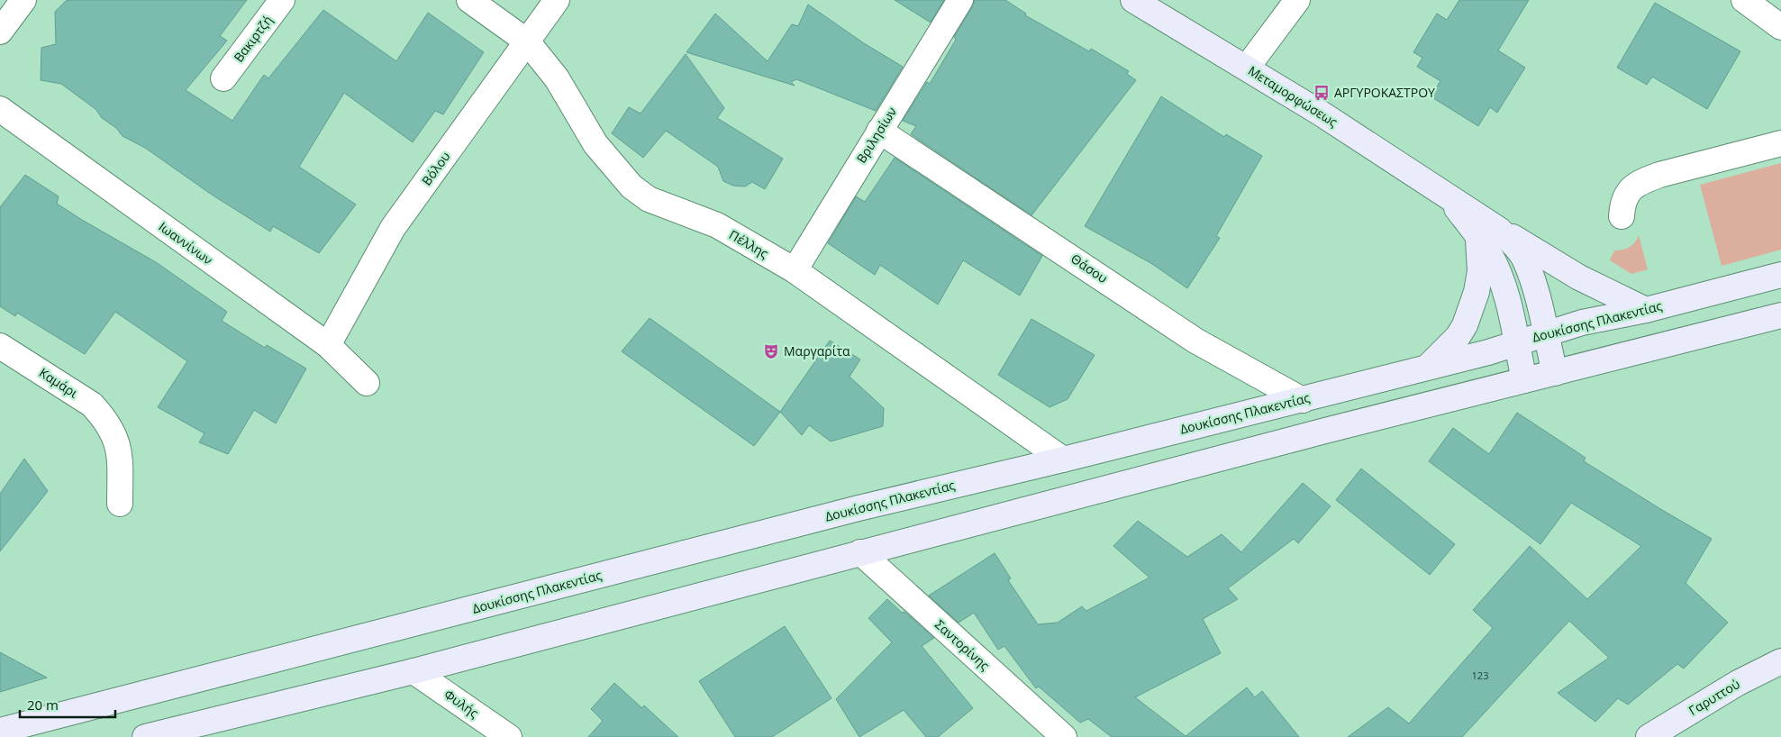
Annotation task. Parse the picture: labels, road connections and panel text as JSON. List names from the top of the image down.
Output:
{
  "streets": {
    "main road": ["Μεταμορφώσεως", "Δουκίσσης Πλακεντίας", "Γαρυττού"],
    "street": [
      "Βακιρτζή",
      "Βριλησίων",
      "Βόλου",
      "Ιωαννίνων",
      "Πέλλης",
      "Θάσου",
      "Καμάρι",
      "Σαντορίνης",
      "Φυλής"
    ]
  },
  "crossings": [
    ["Μεταμορφώσεως", "Δουκίσσης Πλακεντίας"],
    ["Βριλησίων", "Πέλλης"],
    ["Βριλησίων", "Θάσου"],
    ["Βόλου", "Ιωαννίνων"],
    ["Βόλου", "Πέλλης"],
    ["Πέλλης", "Δουκίσσης Πλακεντίας"],
    ["Θάσου", "Δουκίσσης Πλακεντίας"]
  ],
  "places": {
    "bus stop": ["ΑΡΓΥΡΟΚΑΣΤΡΟΥ"],
    "theatre": ["Μαργαρίτα"]
  },
  "house_numbers": ["123"],
  "scale_bar": "20 m"
}
